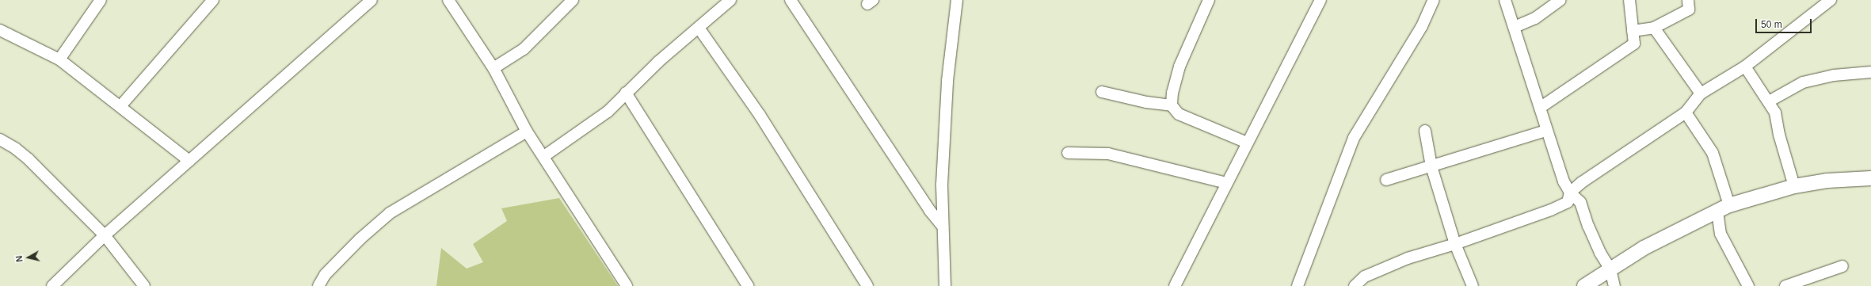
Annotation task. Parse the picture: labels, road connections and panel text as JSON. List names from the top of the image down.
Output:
{
  "scale_bar": "50 m",
  "north": "left"
}
